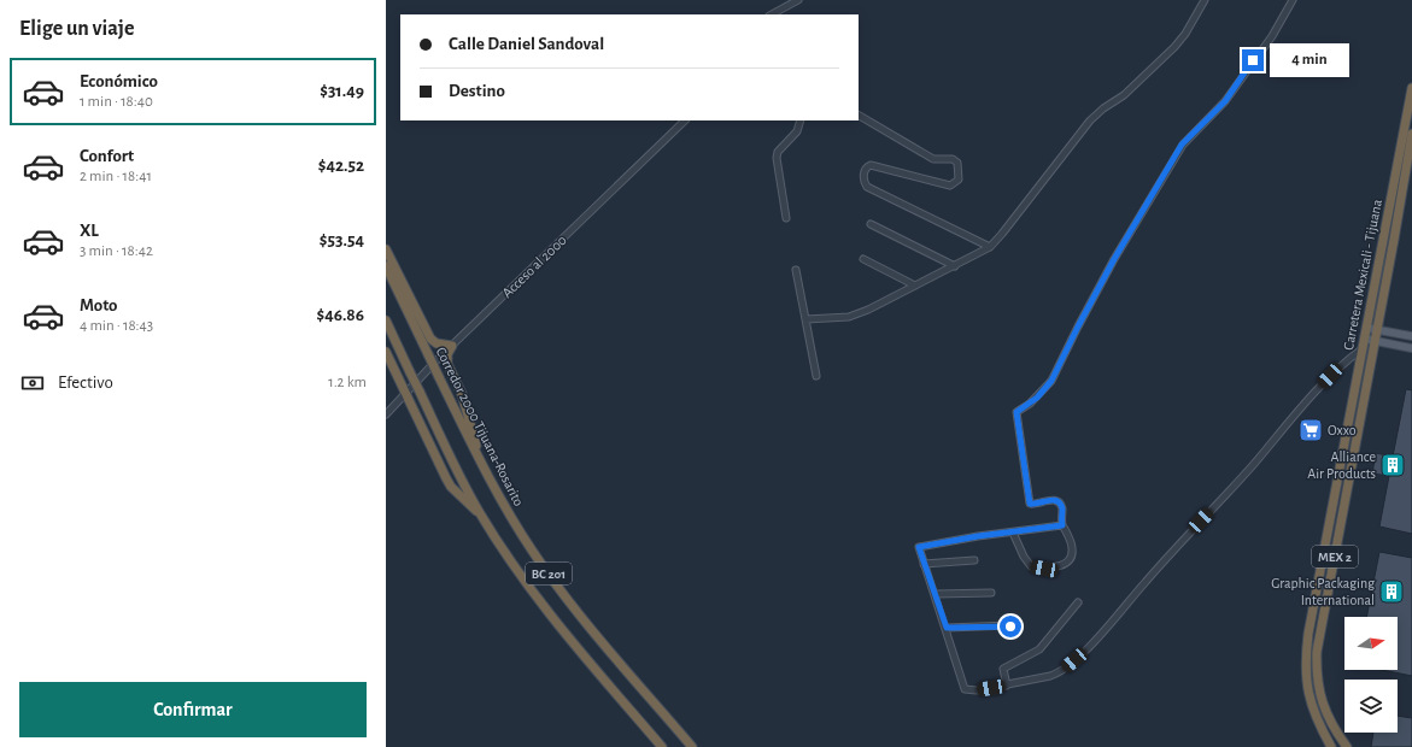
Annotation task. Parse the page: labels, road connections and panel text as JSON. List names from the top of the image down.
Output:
{
  "streets": {
    "highway": [
      "Carretera Mexicali - Tijuana",
      "Corredor 2000 Tijuana-Rosarito",
      "MEX 2",
      "BC 201"
    ],
    "street": ["Acceso al 2000"]
  },
  "places": {
    "supermarket": ["Oxxo"],
    "building": ["Alliance Air Products", "Graphic Packaging International"]
  },
  "north": "right",
  "page": {
    "heading": "Elige un viaje",
    "banner": ["Calle Daniel Sandoval", "Destino"],
    "bubble": "4 min",
    "list": [
      {
        "name": "Económico",
        "note": "1 min · 18:40",
        "value": "$31.49"
      },
      {
        "name": "Confort",
        "note": "2 min · 18:41",
        "value": "$42.52"
      },
      {
        "name": "XL",
        "note": "3 min · 18:42",
        "value": "$53.54"
      },
      {
        "name": "Moto",
        "note": "4 min · 18:43",
        "value": "$46.86"
      }
    ],
    "pay": ["Efectivo", "1.2 km"],
    "buttons": "Confirmar"
  }
}
